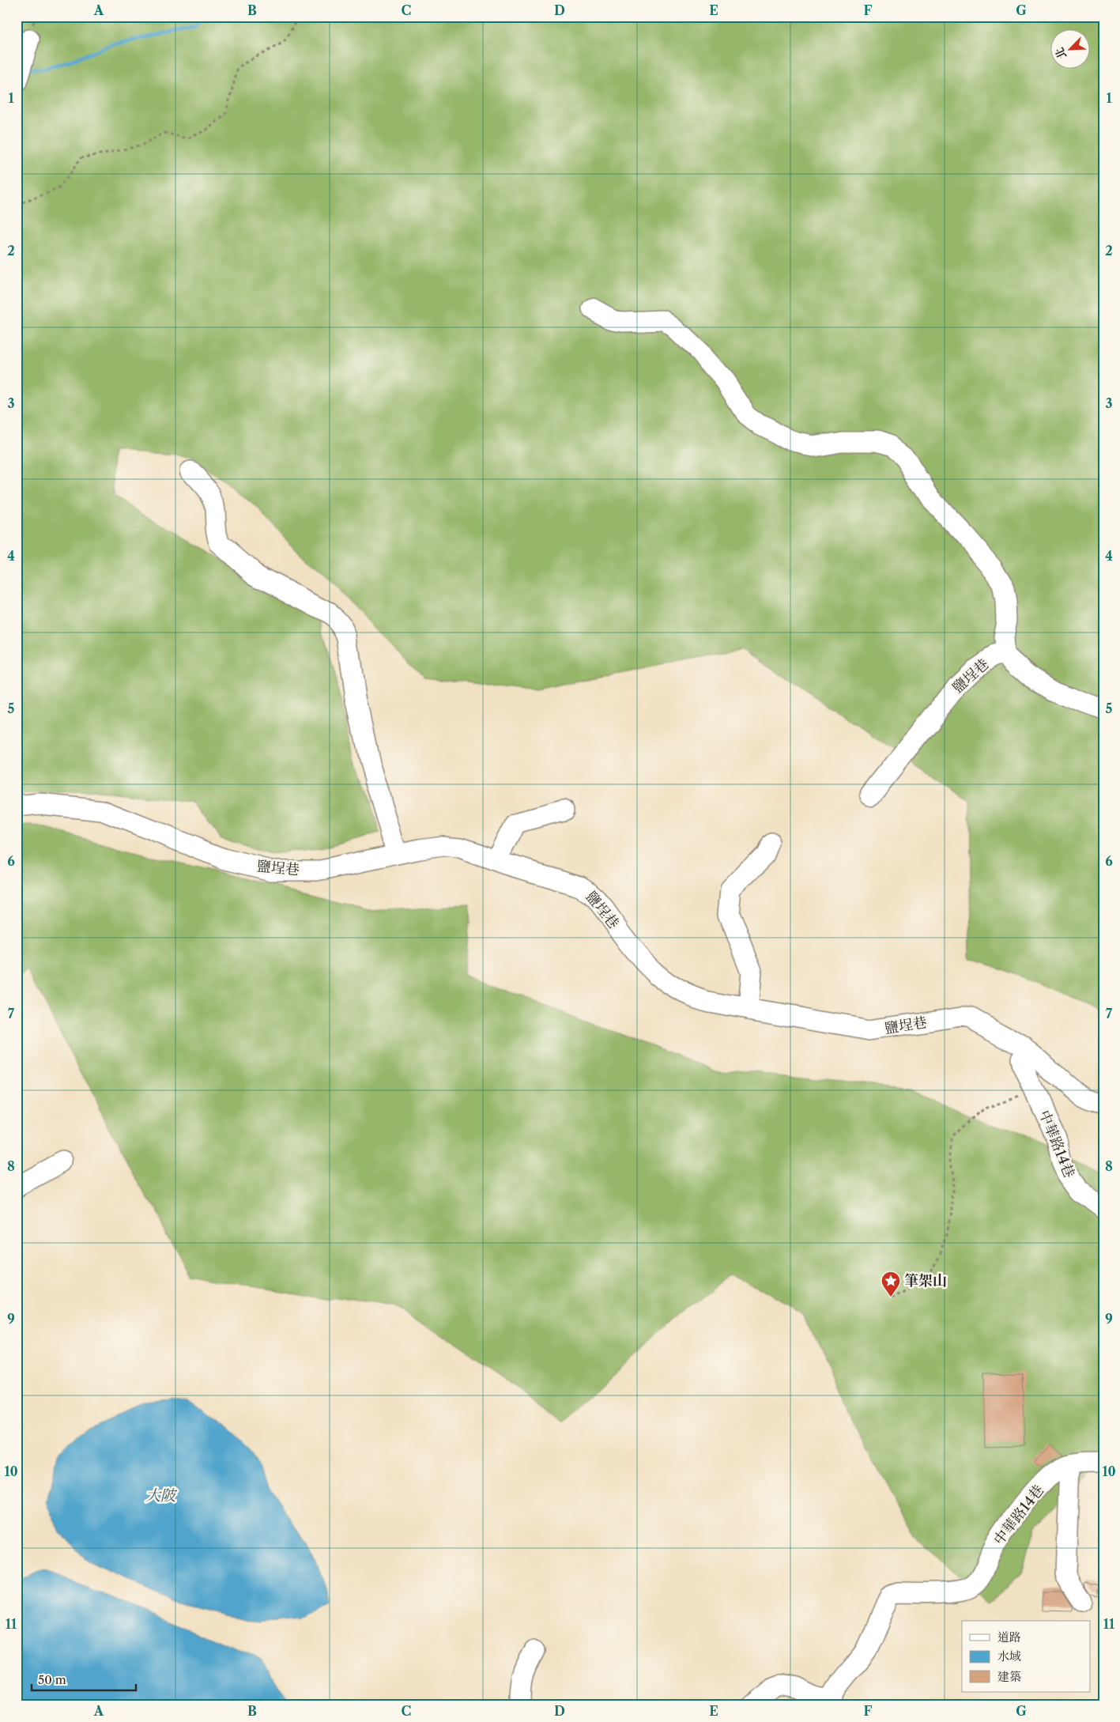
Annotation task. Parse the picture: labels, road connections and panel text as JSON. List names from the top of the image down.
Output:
{
  "streets": {
    "street": ["鹽埕巷", "中華路14巷"]
  },
  "crossings": [
    ["鹽埕巷", "中華路14巷"]
  ],
  "water": ["大陂"],
  "places": {
    "place": ["筆架山"]
  },
  "legend": ["道路", "水域", "建築"],
  "scale_bar": "50 m",
  "north": "bottom left",
  "grid": {
    "columns": [
      "A",
      "B",
      "C",
      "D",
      "E",
      "F",
      "G"
    ],
    "rows": [
      "1",
      "2",
      "3",
      "4",
      "5",
      "6",
      "7",
      "8",
      "9",
      "10",
      "11"
    ]
  }
}
